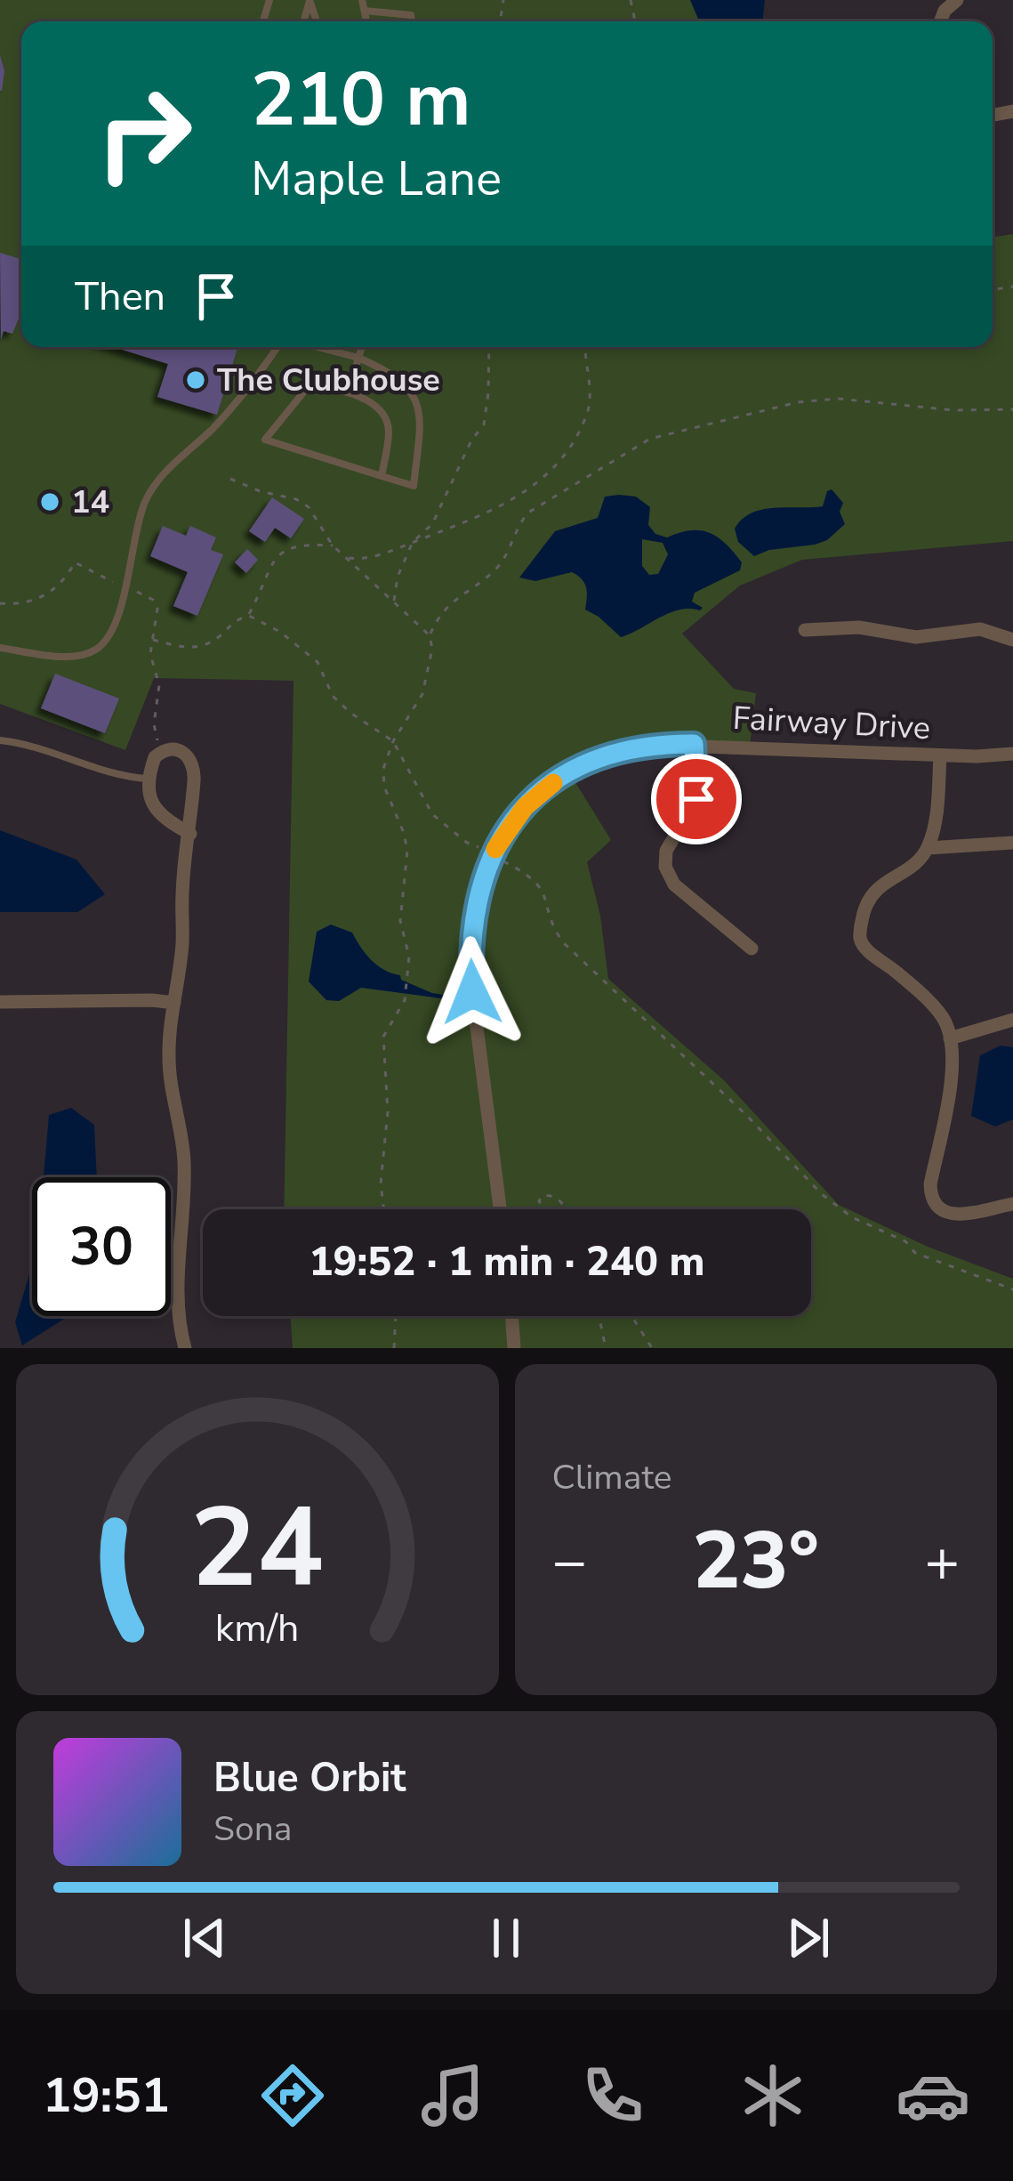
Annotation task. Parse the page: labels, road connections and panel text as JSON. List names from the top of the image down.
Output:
{
  "streets": {
    "street": ["Fairway Drive"]
  },
  "places": ["The Clubhouse", "14"],
  "page": {
    "turn": ["210 m", "Maple Lane"],
    "then": "Then",
    "limit": "30",
    "trip": "19:52 · 1 min · 240 m",
    "tile": "Climate",
    "heat": ["−", "23°", "+"],
    "song": ["Blue Orbit", "Sona"],
    "tabs": "19:51",
    "gauge": ["24", "km/h"]
  }
}
